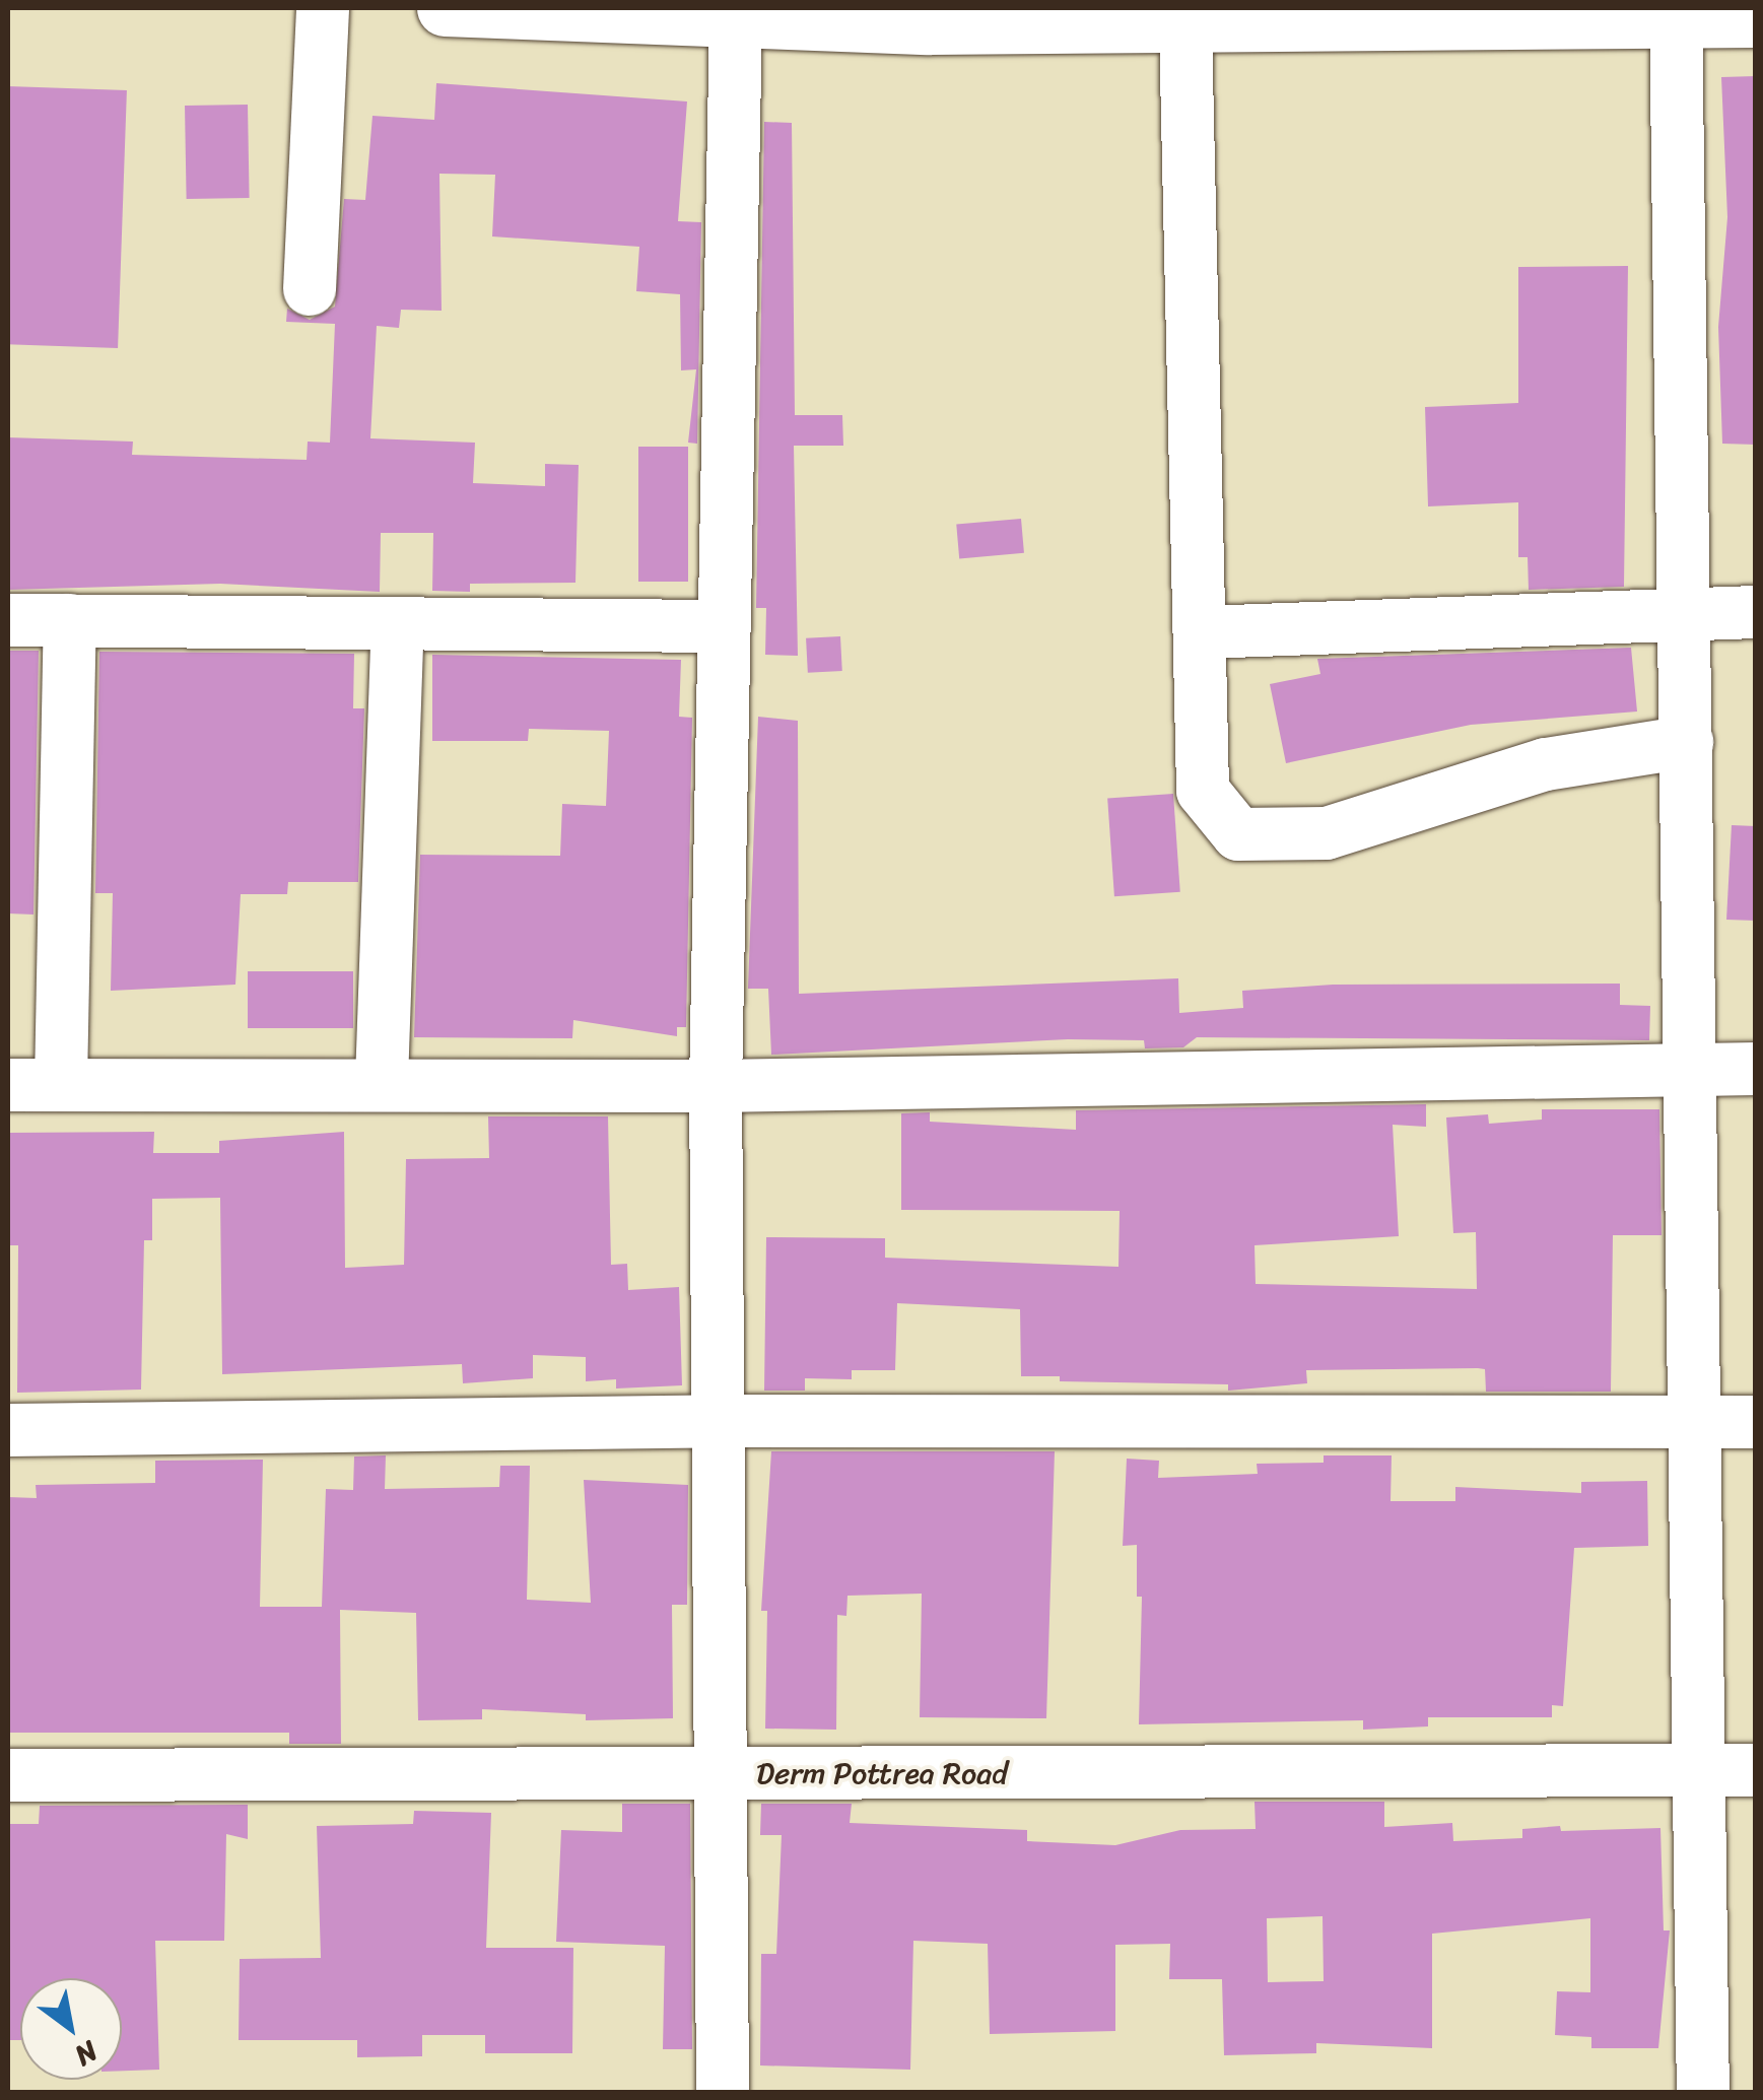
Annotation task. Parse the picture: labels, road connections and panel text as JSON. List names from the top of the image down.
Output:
{
  "streets": {
    "street": ["Derm Pottrea Road"]
  },
  "north": "bottom right"
}
